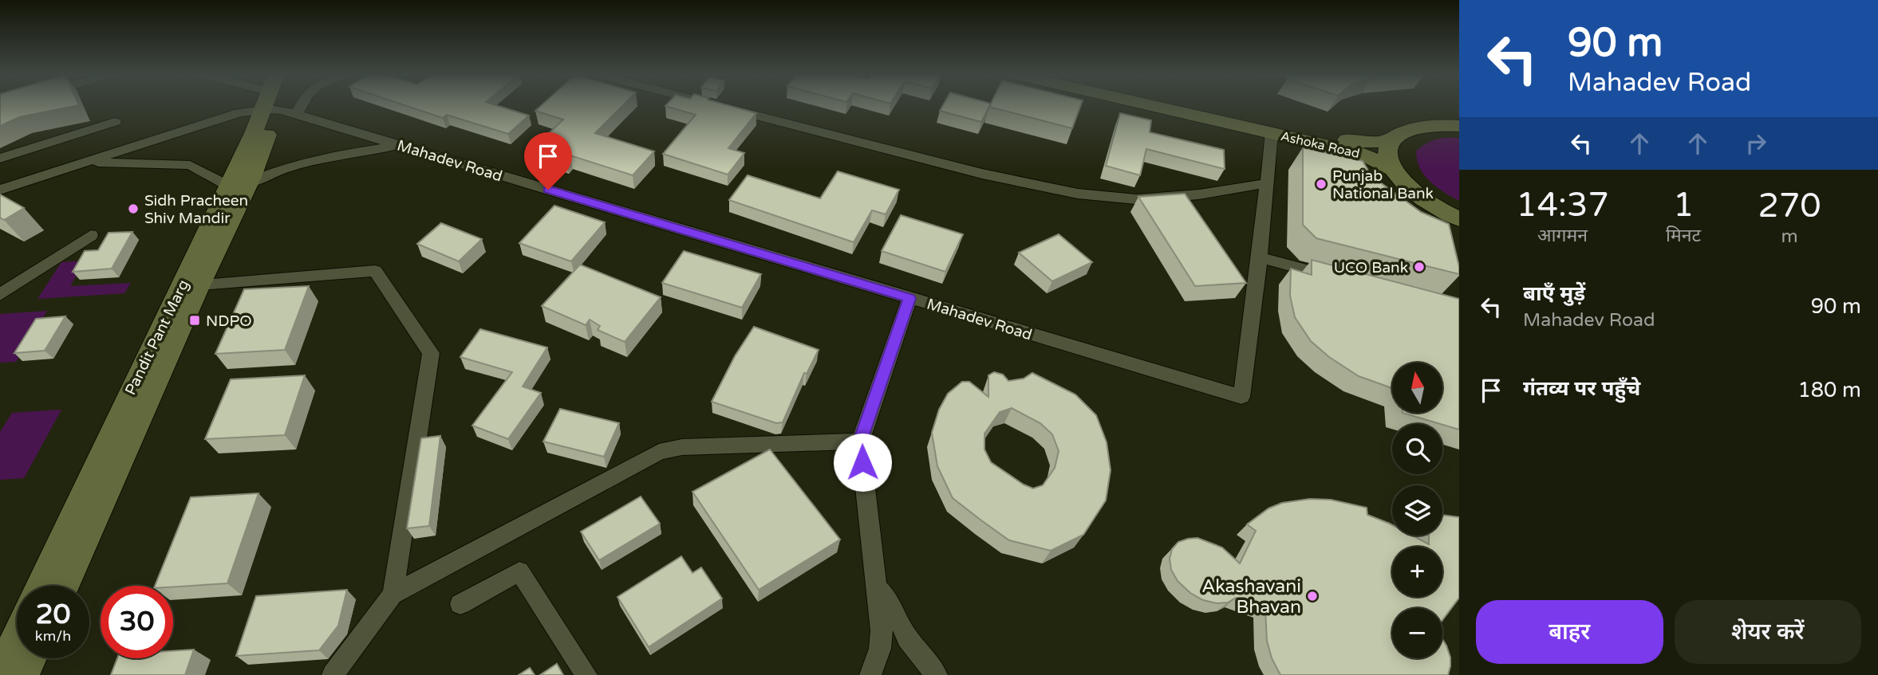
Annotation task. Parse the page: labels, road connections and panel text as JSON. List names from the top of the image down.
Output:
{
  "streets": {
    "street": ["Ashoka Road", "Mahadev Road", "Pandit Pant Marg"]
  },
  "crossings": [
    ["Ashoka Road", "Mahadev Road"]
  ],
  "places": {
    "other": [
      "Punjab National Bank",
      "Sidh Pracheen Shiv Mandir",
      "UCO Bank",
      "Akashavani Bhavan"
    ],
    "transit": ["NDPO"]
  },
  "north": "top",
  "page": {
    "turn": ["90 m", "Mahadev Road"],
    "eta": [
      "14:37",
      "आगमन",
      "1",
      "मिनट",
      "270",
      "m"
    ],
    "list": [
      {
        "name": "बाएँ मुड़ें",
        "note": "Mahadev Road",
        "value": "90 m"
      },
      {
        "name": "गंतव्य पर पहुँचे",
        "value": "180 m"
      }
    ],
    "map_buttons": ["+", "−"],
    "speed": "20 km/h",
    "limit": "30",
    "buttons": ["बाहर", "शेयर करें"]
  }
}
